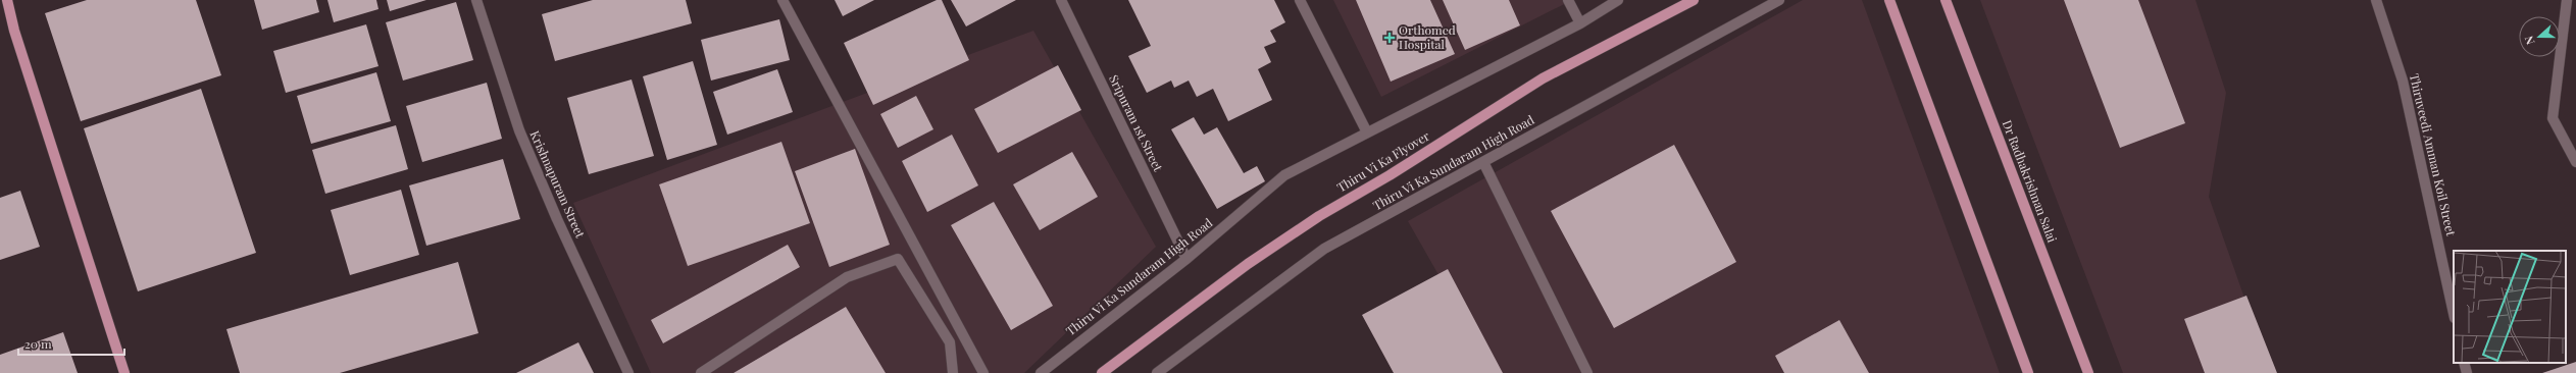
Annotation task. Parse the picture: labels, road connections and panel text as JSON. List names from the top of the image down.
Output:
{
  "streets": {
    "main road": ["Thiru Vi Ka Flyover", "Dr Radhakrishnan Salai"],
    "street": [
      "Sripuram 1st Street",
      "Thiruveedi Amman Koil Street",
      "Thiru Vi Ka Sundaram High Road",
      "Krishnapuram Street"
    ]
  },
  "crossings": [
    ["Sripuram 1st Street", "Thiru Vi Ka Sundaram High Road"]
  ],
  "places": {
    "health": ["Orthomed Hospital"]
  },
  "scale_bar": "20 m",
  "north": "left"
}
